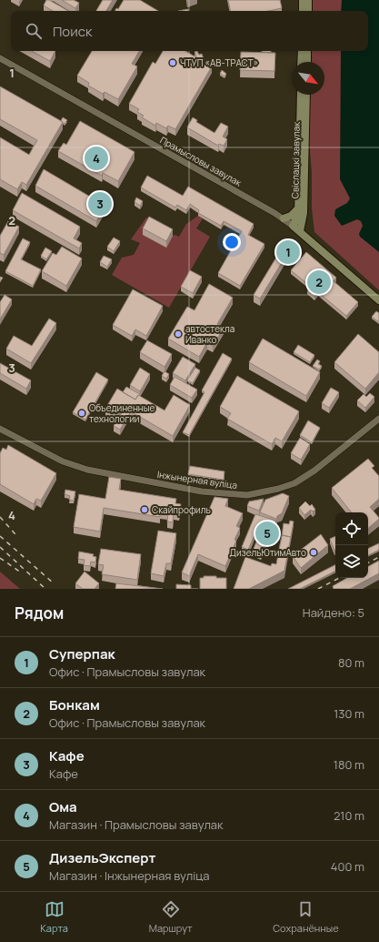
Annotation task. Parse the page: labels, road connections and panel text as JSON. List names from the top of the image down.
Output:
{
  "streets": {
    "main road": ["Свіслацкі завулак", "Прамысловы завулак"],
    "street": ["Інжынерная вуліца"]
  },
  "crossings": [
    ["Свіслацкі завулак", "Прамысловы завулак"]
  ],
  "places": [
    "ЧТУП «АВ-ТРАСТ»",
    "автостекла Иванко",
    "Объединенные технологии",
    "Скайпрофиль",
    "ДизельЮтимАвто"
  ],
  "north": "bottom right",
  "page": {
    "search": "Поиск",
    "pins": [
      "4",
      "3",
      "1",
      "2",
      "5"
    ],
    "heading": ["Рядом", "Найдено: 5"],
    "list": [
      {
        "mark": "1",
        "name": "Суперпак",
        "note": "Офис · Прамысловы завулак",
        "value": "80 m"
      },
      {
        "mark": "2",
        "name": "Бонкам",
        "note": "Офис · Прамысловы завулак",
        "value": "130 m"
      },
      {
        "mark": "3",
        "name": "Кафе",
        "note": "Кафе",
        "value": "180 m"
      },
      {
        "mark": "4",
        "name": "Ома",
        "note": "Магазин · Прамысловы завулак",
        "value": "210 m"
      },
      {
        "mark": "5",
        "name": "ДизельЭксперт",
        "note": "Магазин · Інжынерная вуліца",
        "value": "400 m"
      }
    ],
    "nav": ["Карта", "Маршрут", "Сохранённые"]
  },
  "grid": {
    "rows": [
      "1",
      "2",
      "3",
      "4"
    ]
  }
}
